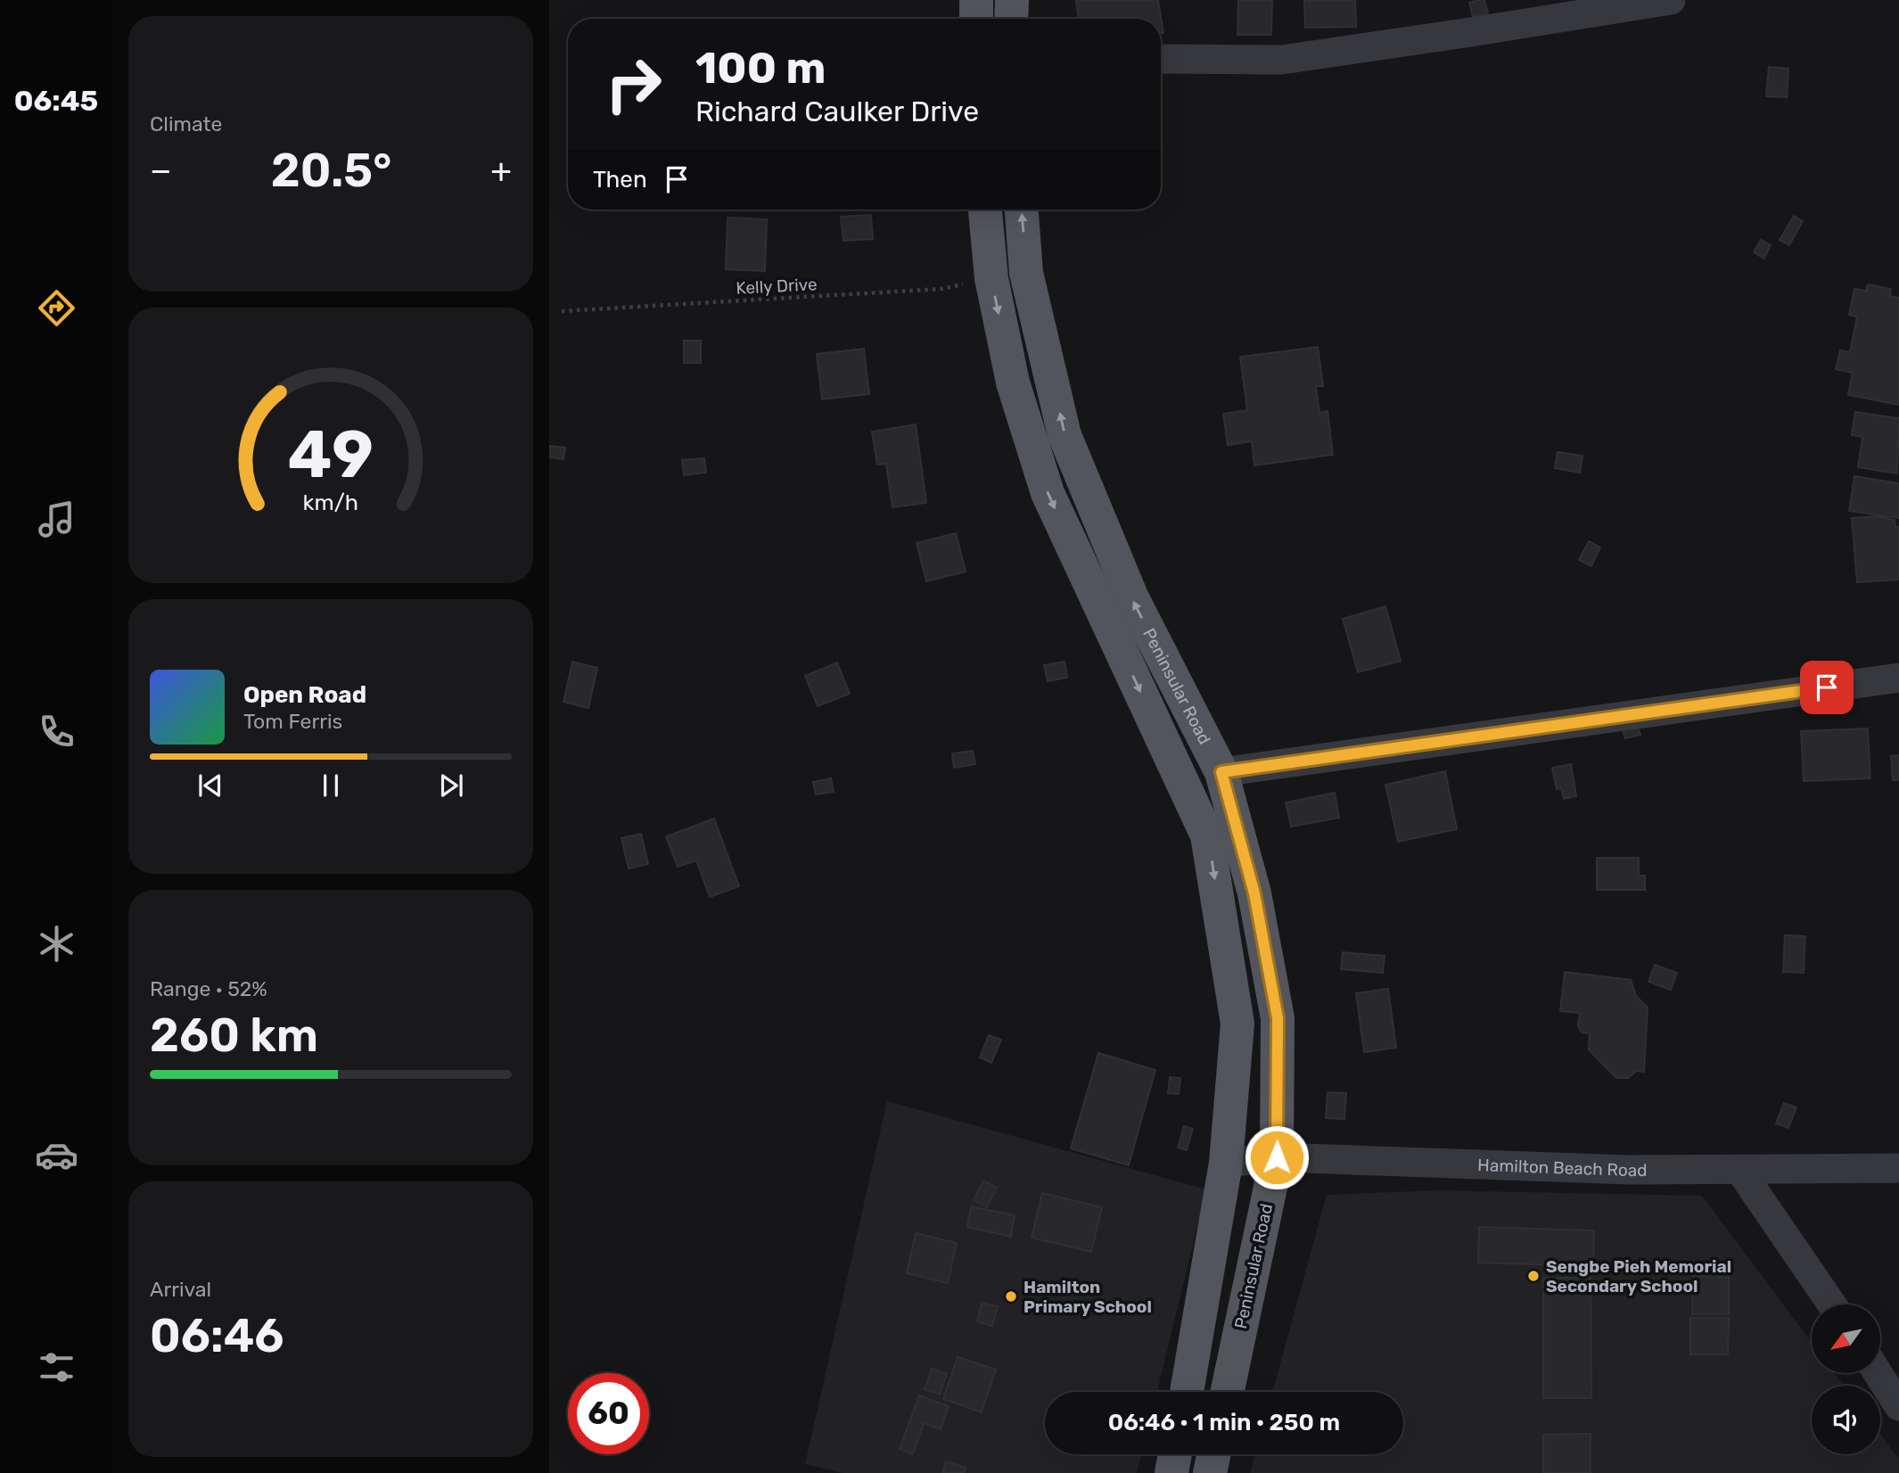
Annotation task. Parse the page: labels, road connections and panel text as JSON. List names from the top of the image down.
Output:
{
  "streets": {
    "main road": ["Peninsular Road"],
    "street": ["Hamilton Beach Road"],
    "path": ["Kelly Drive"]
  },
  "crossings": [
    ["Kelly Drive", "Peninsular Road"],
    ["Peninsular Road", "Hamilton Beach Road"]
  ],
  "places": ["Sengbe Pieh Memorial Secondary School", "Hamilton Primary School"],
  "north": "bottom left",
  "page": {
    "tabs": "06:45",
    "tile": [
      "Climate",
      ["Range · 52%", "260 km"],
      ["Arrival", "06:46"]
    ],
    "turn": ["100 m", "Richard Caulker Drive"],
    "heat": ["−", "20.5°", "+"],
    "then": "Then",
    "song": ["Open Road", "Tom Ferris"],
    "limit": "60",
    "trip": "06:46 · 1 min · 250 m",
    "gauge": ["49", "km/h"]
  }
}
